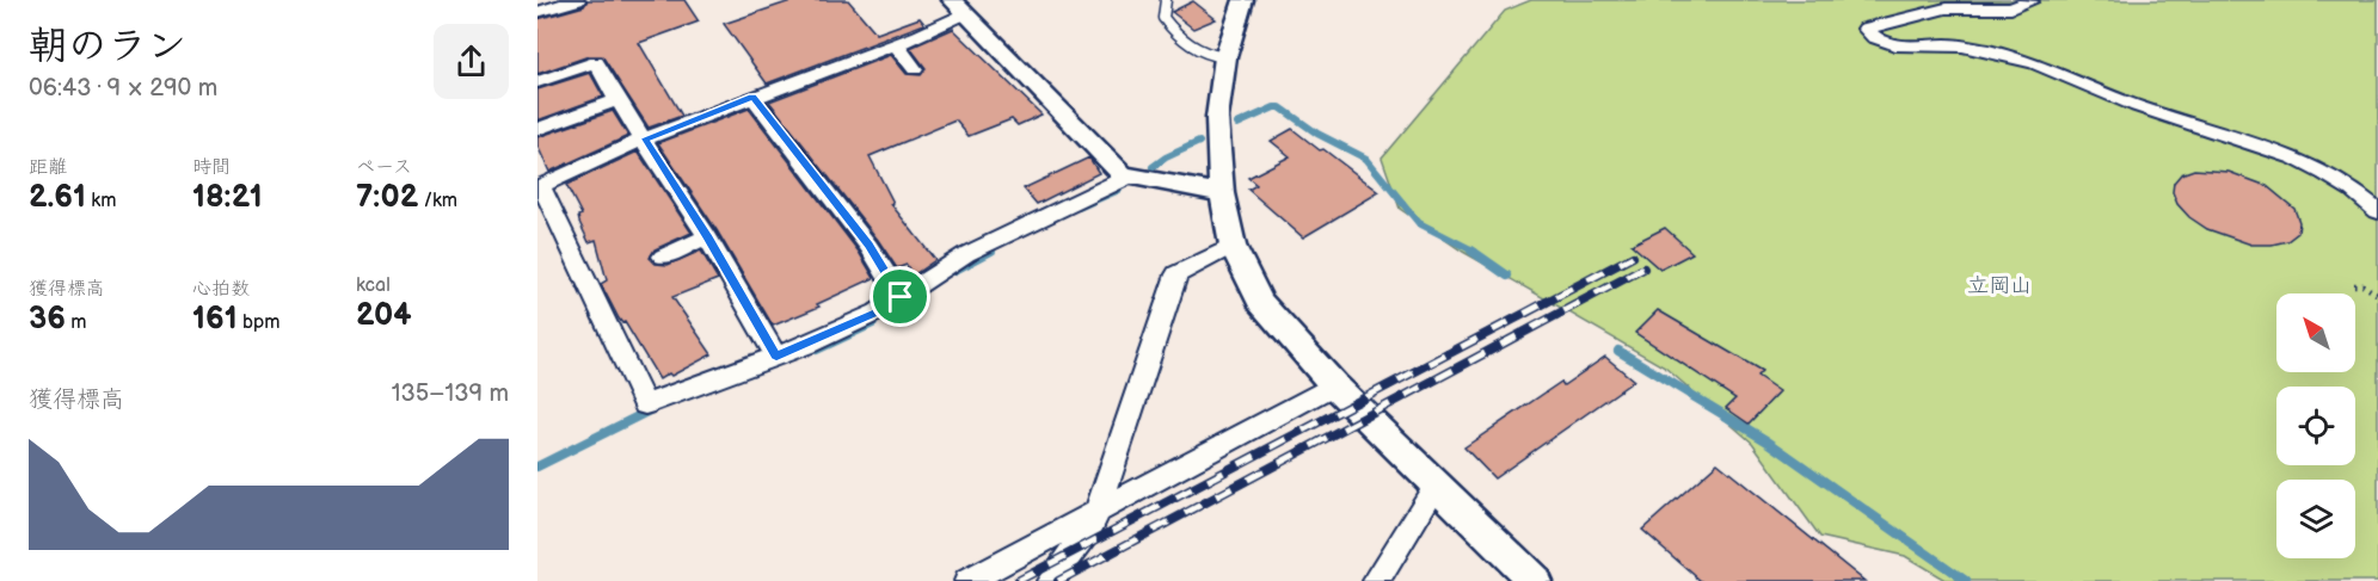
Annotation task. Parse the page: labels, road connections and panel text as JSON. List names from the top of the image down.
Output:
{
  "parks": ["立岡山"],
  "north": "top left",
  "page": {
    "heading": ["朝のラン", "06:43 · 9 × 290 m"],
    "stats": [
      ["距離", "2.61 km"],
      ["時間", "18:21"],
      ["ペース", "7:02 /km"],
      ["獲得標高", "36 m"],
      ["心拍数", "161 bpm"],
      ["kcal", "204"]
    ],
    "chart": ["獲得標高", "135–139 m"]
  }
}
